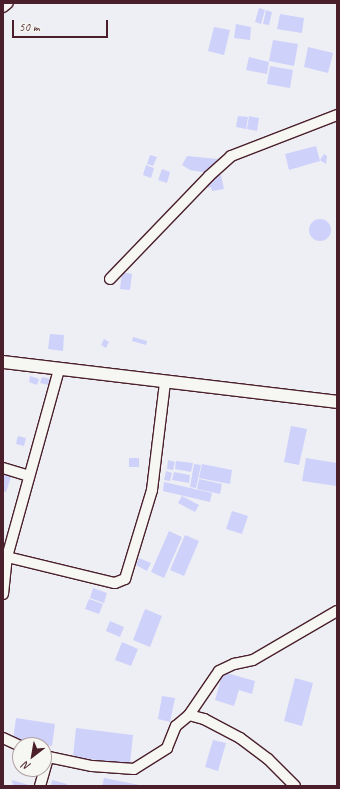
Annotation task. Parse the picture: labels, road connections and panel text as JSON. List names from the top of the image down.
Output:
{
  "scale_bar": "50 m",
  "north": "bottom left"
}
